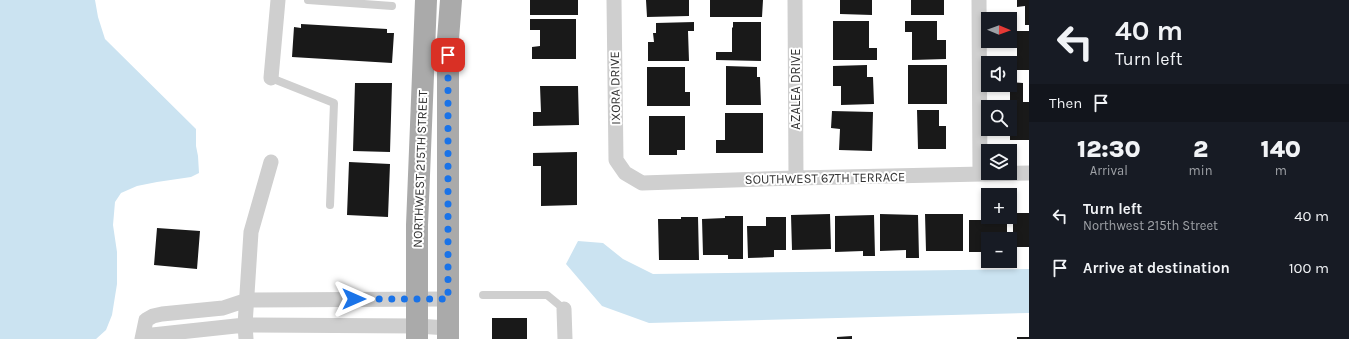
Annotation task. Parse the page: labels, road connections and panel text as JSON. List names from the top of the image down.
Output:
{
  "streets": {
    "main road": ["NORTHWEST 215TH STREET"],
    "street": ["IXORA DRIVE", "AZALEA DRIVE", "SOUTHWEST 67TH TERRACE"]
  },
  "crossings": [
    ["IXORA DRIVE", "SOUTHWEST 67TH TERRACE"],
    ["AZALEA DRIVE", "SOUTHWEST 67TH TERRACE"]
  ],
  "north": "right",
  "page": {
    "turn": ["40 m", "Turn left"],
    "map_buttons": ["+", "−"],
    "then": "Then",
    "eta": [
      "12:30",
      "Arrival",
      "2",
      "min",
      "140",
      "m"
    ],
    "list": [
      {
        "name": "Turn left",
        "note": "Northwest 215th Street",
        "value": "40 m"
      },
      {
        "name": "Arrive at destination",
        "value": "100 m"
      }
    ]
  }
}
